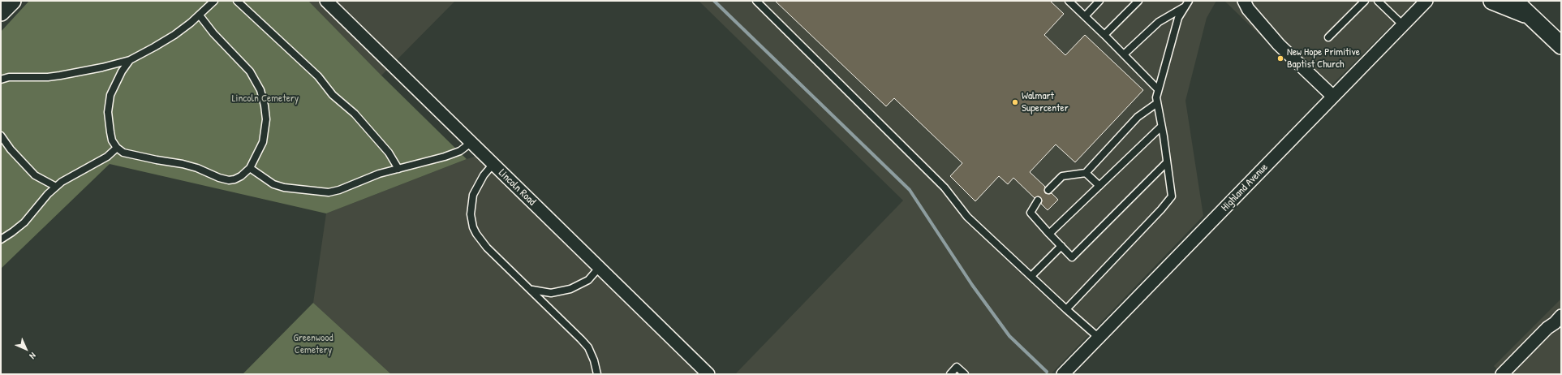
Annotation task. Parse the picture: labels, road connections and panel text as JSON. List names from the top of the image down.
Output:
{
  "streets": {
    "street": ["Lincoln Road", "Highland Avenue"]
  },
  "parks": ["Lincoln Cemetery", "Greenwood Cemetery"],
  "places": ["New Hope Primitive Baptist Church", "Walmart Supercenter"],
  "north": "bottom right"
}
